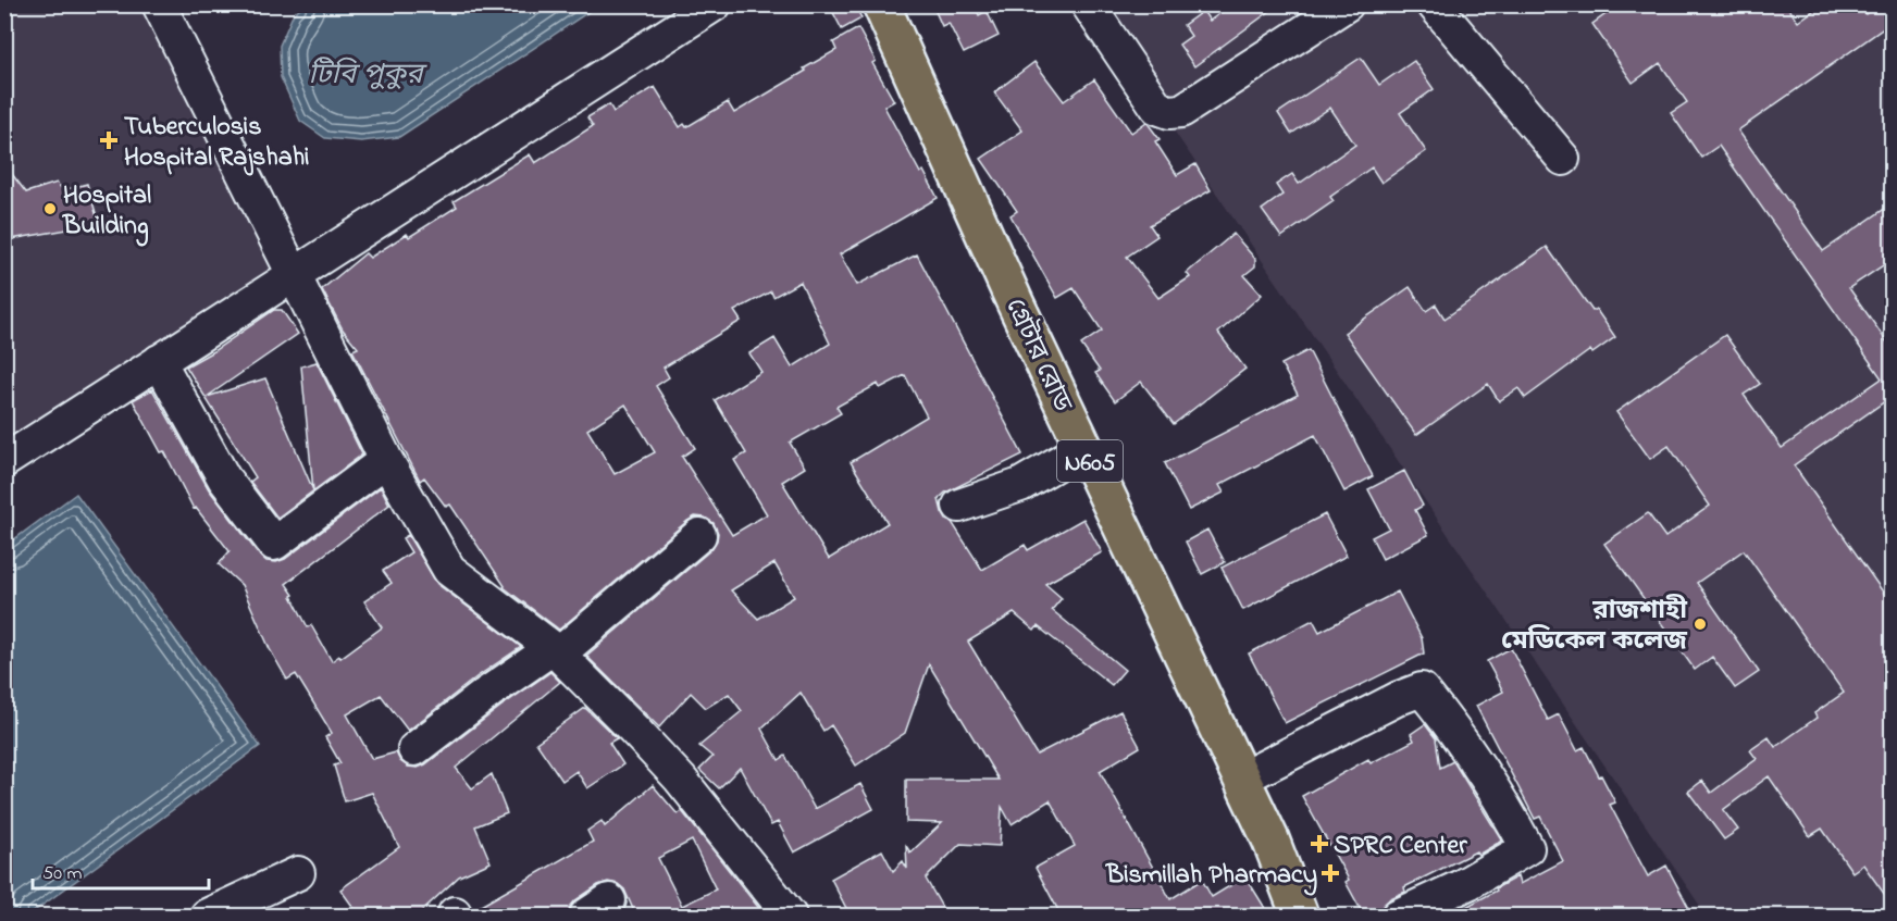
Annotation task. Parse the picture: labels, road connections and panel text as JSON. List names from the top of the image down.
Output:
{
  "streets": {
    "highway": ["গ্রেটার রোড", "N605"]
  },
  "water": ["টিবি পুকুর"],
  "places": {
    "health": ["Tuberculosis Hospital Rajshahi", "SPRC Center", "Bismillah Pharmacy"],
    "other": ["Hospital Building", "রাজশাহী মেডিকেল কলেজ"]
  },
  "scale_bar": "50 m"
}
